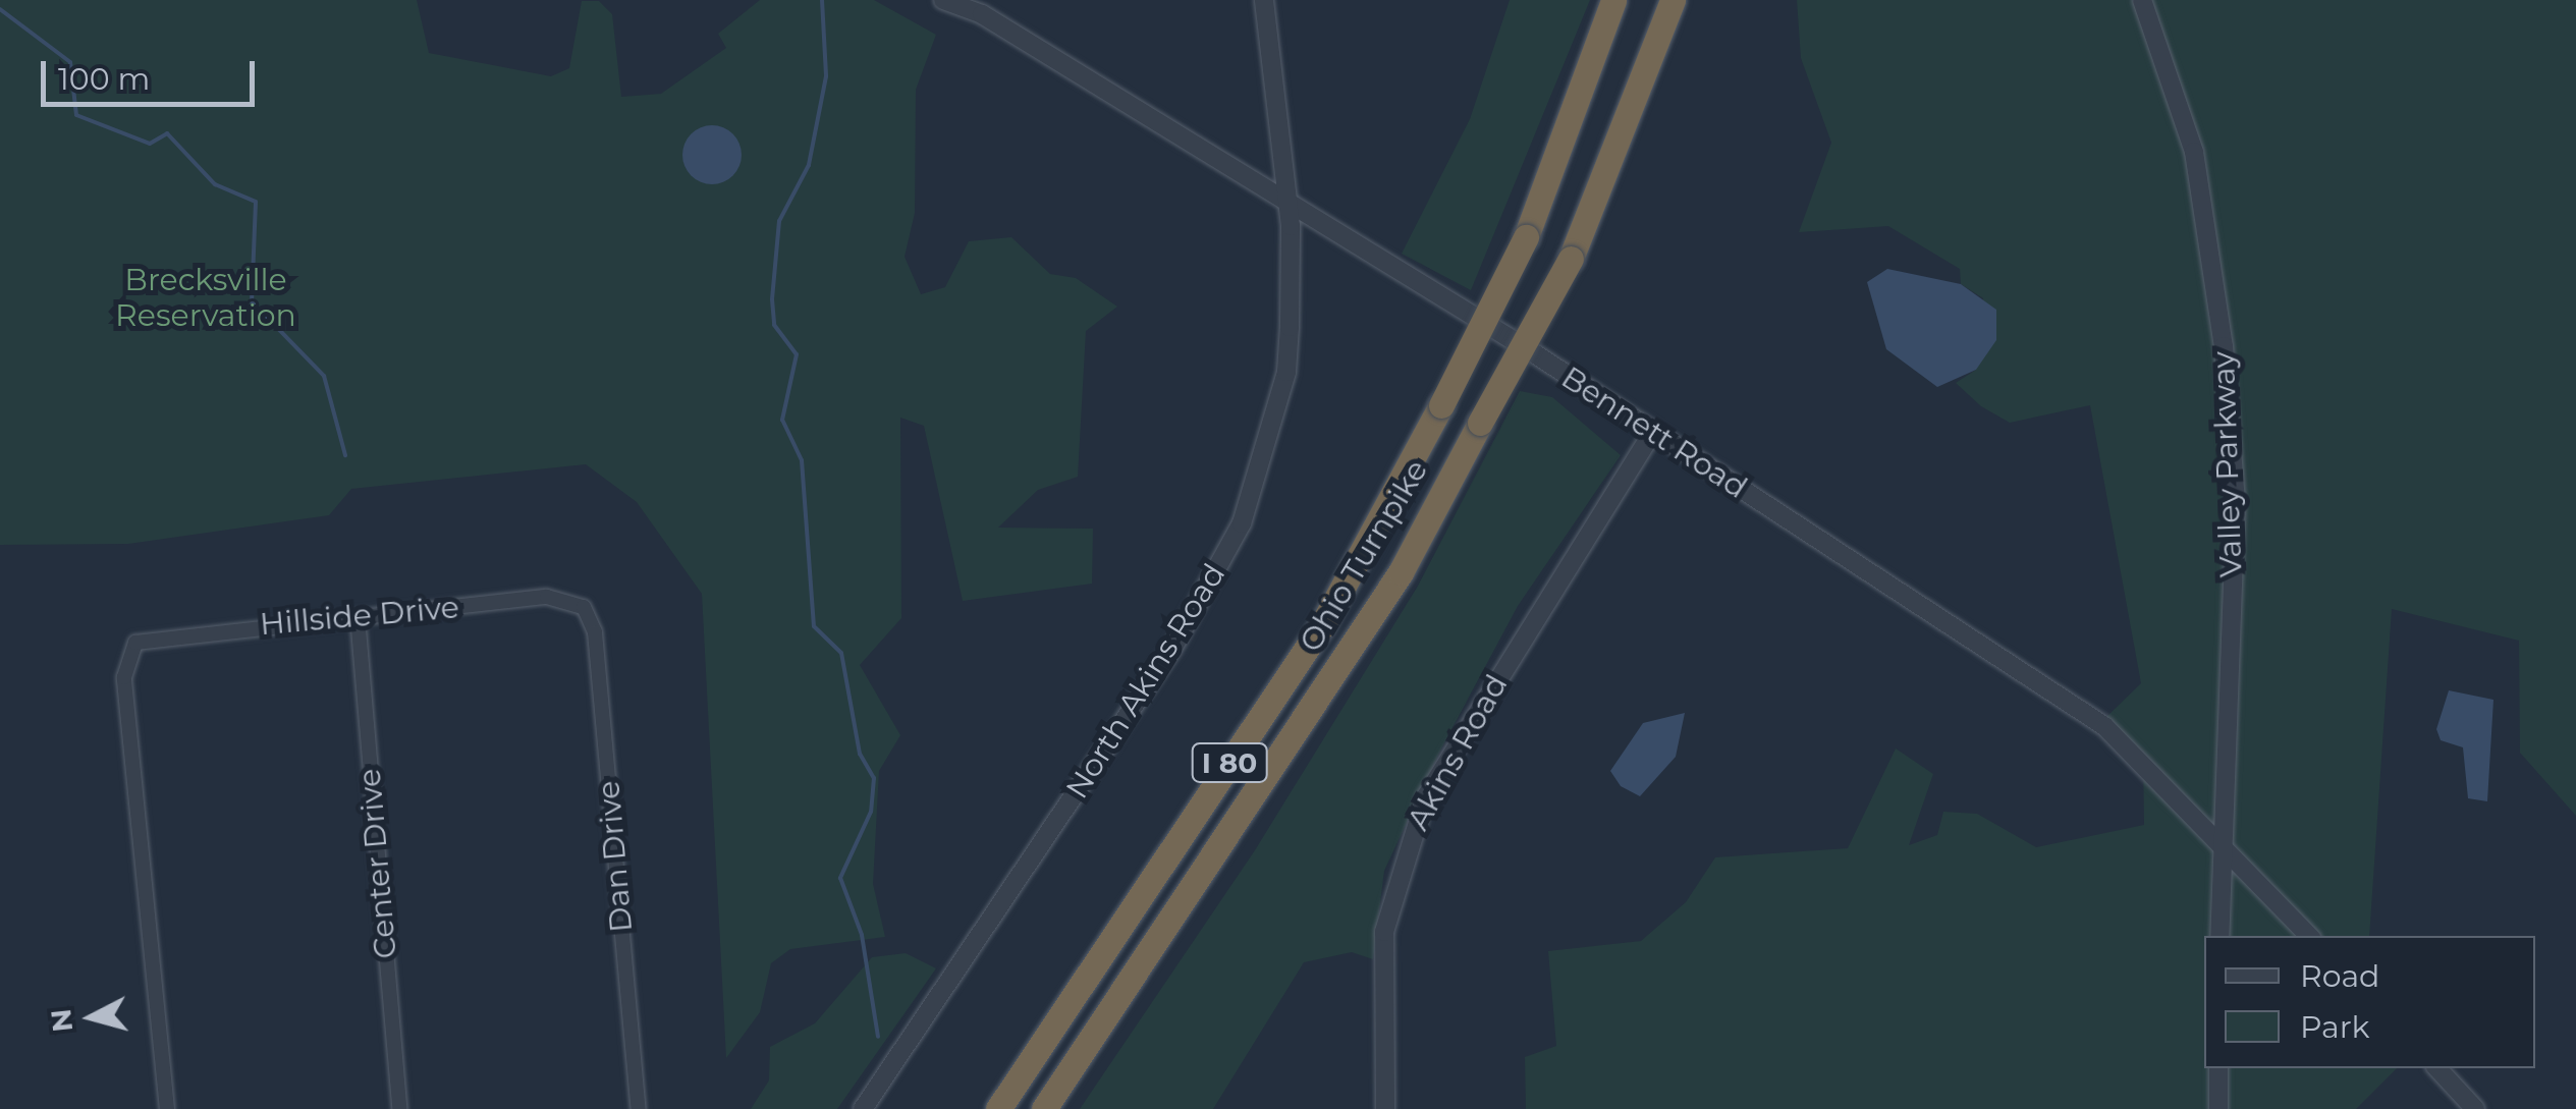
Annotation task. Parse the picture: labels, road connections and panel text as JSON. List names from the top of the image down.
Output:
{
  "streets": {
    "highway": ["Ohio Turnpike", "I 80"],
    "street": [
      "Bennett Road",
      "Valley Parkway",
      "Hillside Drive",
      "North Akins Road",
      "Akins Road",
      "Dan Drive",
      "Center Drive"
    ]
  },
  "crossings": [
    ["Bennett Road", "Valley Parkway"],
    ["Bennett Road", "North Akins Road"],
    ["Bennett Road", "Akins Road"],
    ["Hillside Drive", "Dan Drive"],
    ["Hillside Drive", "Center Drive"]
  ],
  "parks": ["Brecksville Reservation"],
  "legend": ["Road", "Park"],
  "scale_bar": "100 m",
  "north": "left"
}
